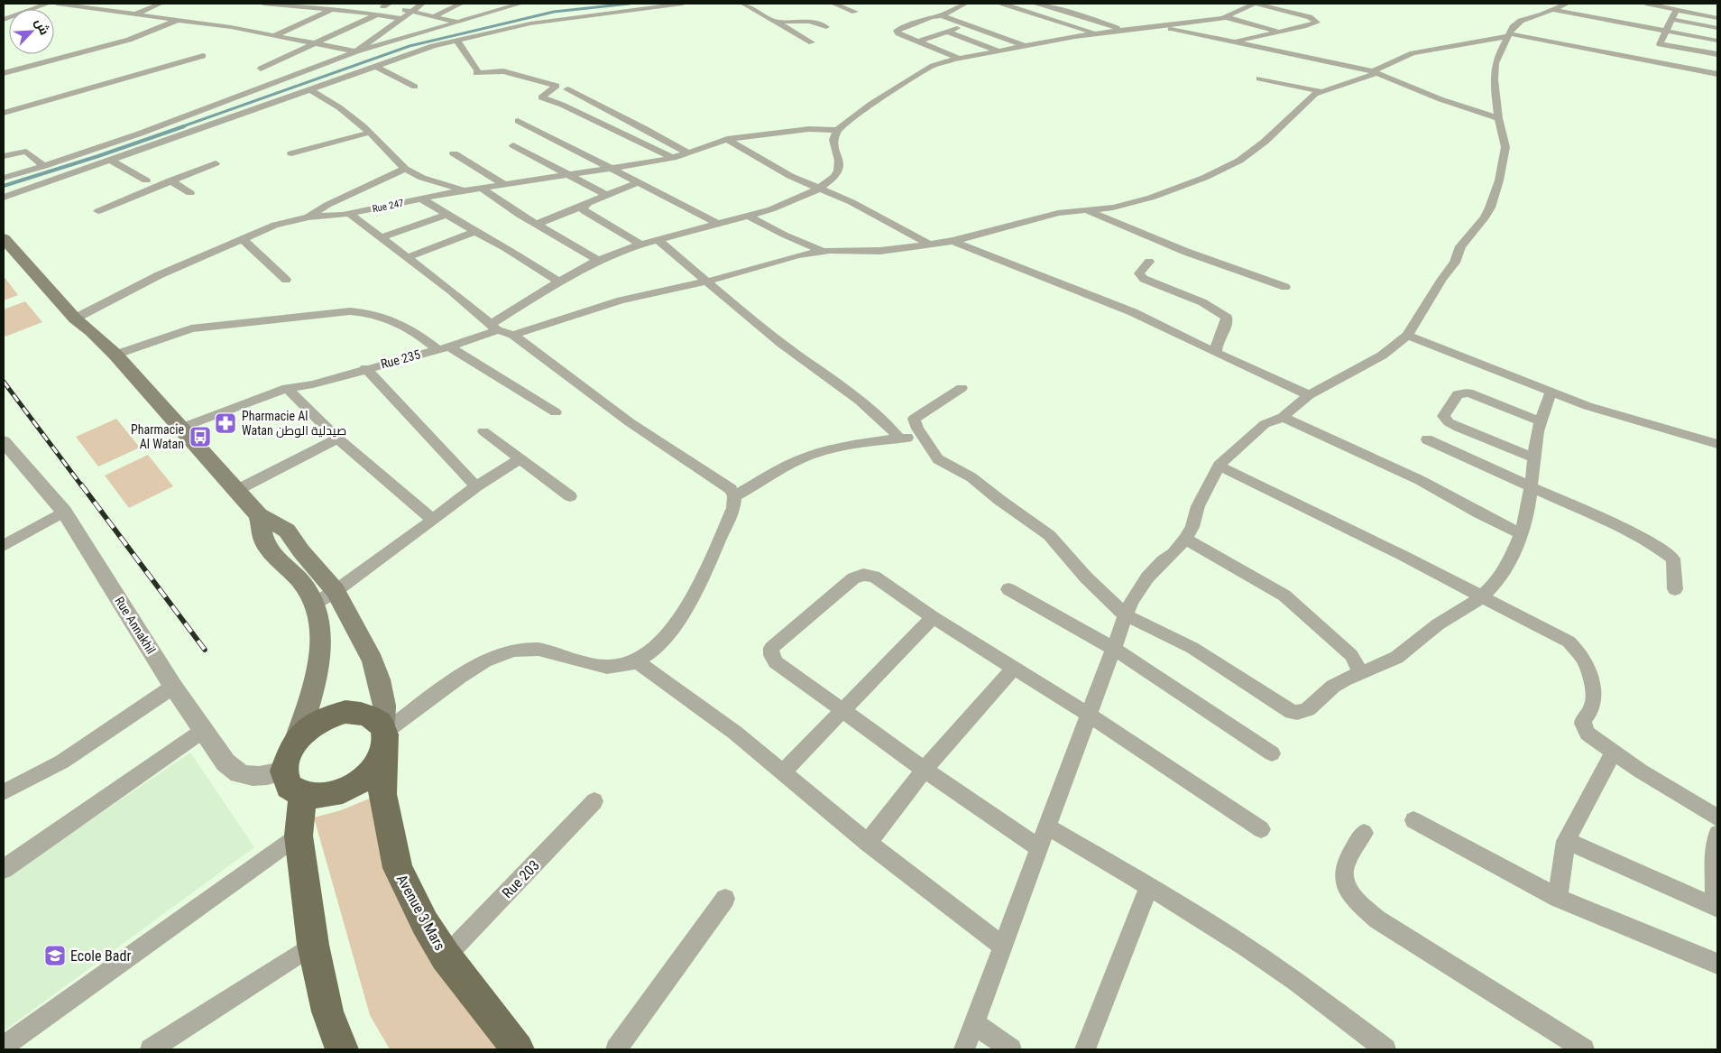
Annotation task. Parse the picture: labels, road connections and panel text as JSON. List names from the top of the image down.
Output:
{
  "streets": {
    "main road": ["Avenue 3 Mars"],
    "street": [
      "Rue 247",
      "Rue 235",
      "Rue Annakhil",
      "Rue 203"
    ]
  },
  "crossings": [
    ["Rue 247", "Rue 235"],
    ["Rue Annakhil", "Avenue 3 Mars"],
    ["Rue 203", "Avenue 3 Mars"]
  ],
  "places": {
    "pharmacy": ["Pharmacie Al Watan صيدلية الوطن"],
    "bus stop": ["Pharmacie Al Watan"],
    "school or university": ["Ecole Badr"]
  },
  "north": "top right"
}
